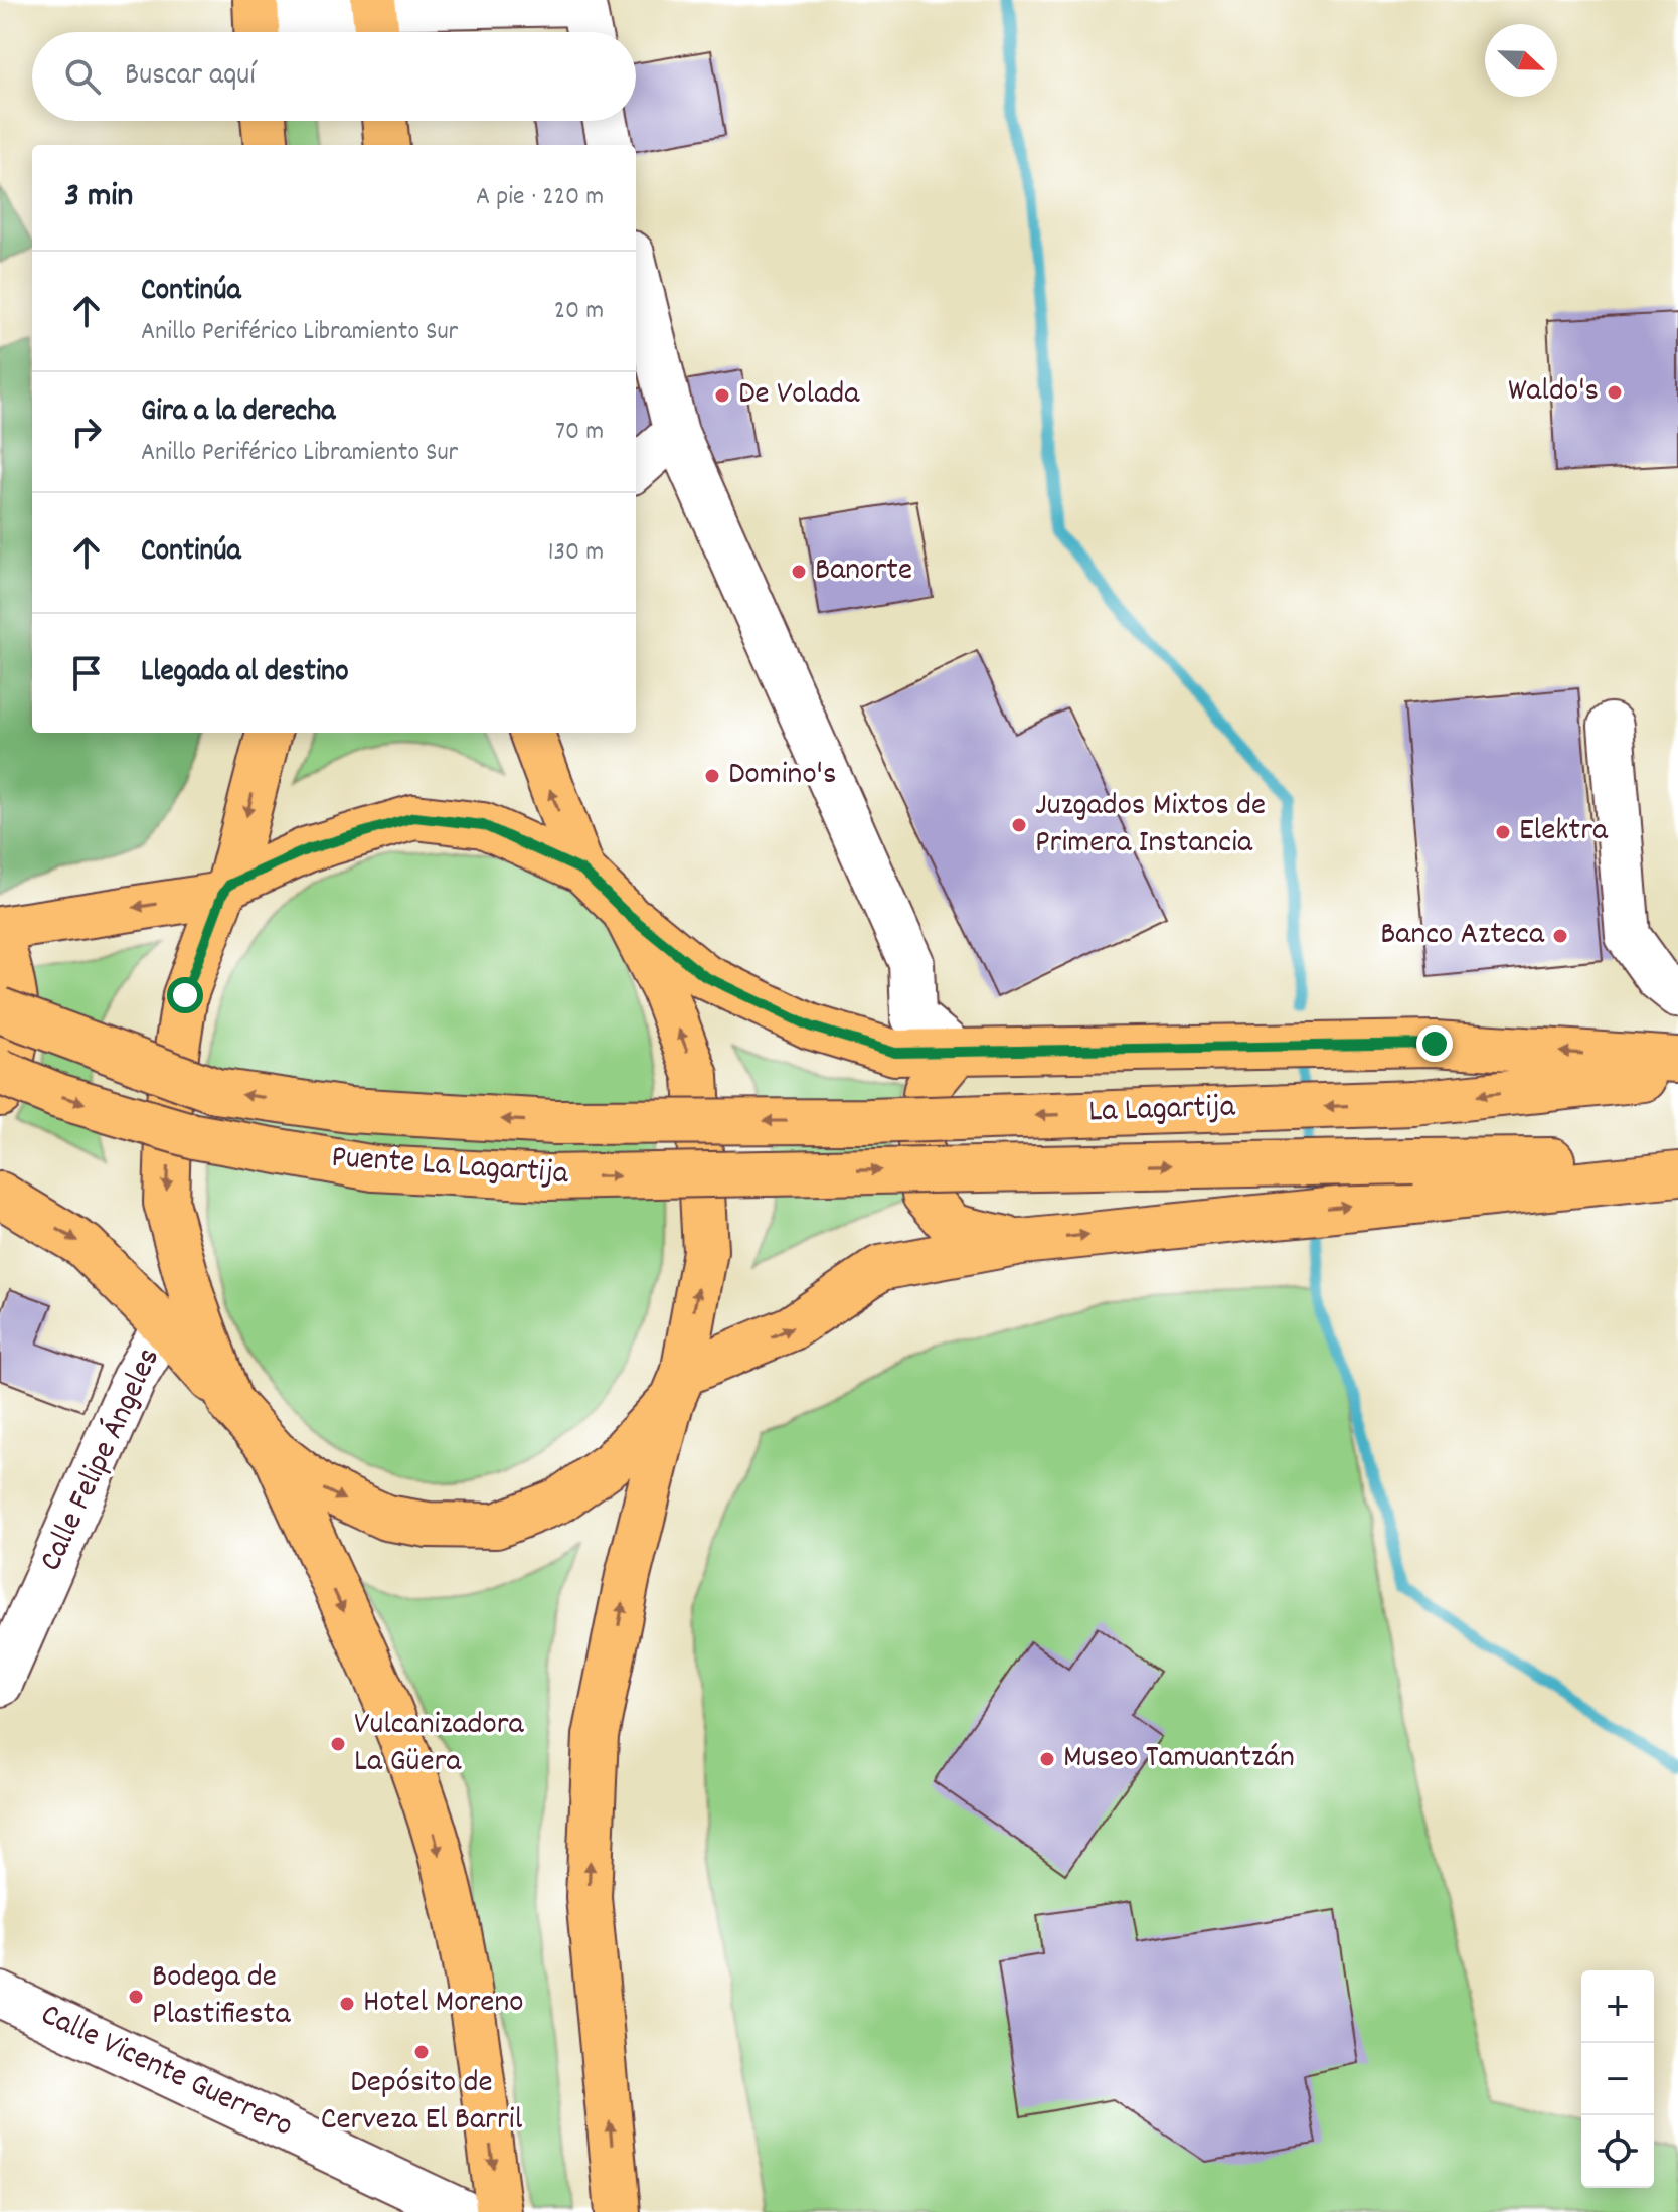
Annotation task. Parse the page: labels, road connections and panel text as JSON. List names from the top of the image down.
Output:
{
  "streets": {
    "main road": ["La Lagartija", "Puente La Lagartija"],
    "street": ["Calle Felipe Ángeles", "Calle Vicente Guerrero"]
  },
  "crossings": [
    ["La Lagartija", "Puente La Lagartija"]
  ],
  "places": [
    "Waldo's",
    "De Volada",
    "Banorte",
    "Domino's",
    "Juzgados Mixtos de Primera Instancia",
    "Elektra",
    "Banco Azteca",
    "Vulcanizadora La Güera",
    "Museo Tamuantzán",
    "Bodega de Plastifiesta",
    "Hotel Moreno",
    "Depósito de Cerveza El Barril"
  ],
  "north": "right",
  "page": {
    "search": "Buscar aquí",
    "heading": ["3 min", "A pie · 220 m"],
    "list": [
      ["Continúa", "Anillo Periférico Libramiento Sur", "20 m"],
      ["Gira a la derecha", "Anillo Periférico Libramiento Sur", "70 m"],
      ["Continúa", "130 m"],
      "Llegada al destino"
    ],
    "map_buttons": ["+", "−"]
  }
}
